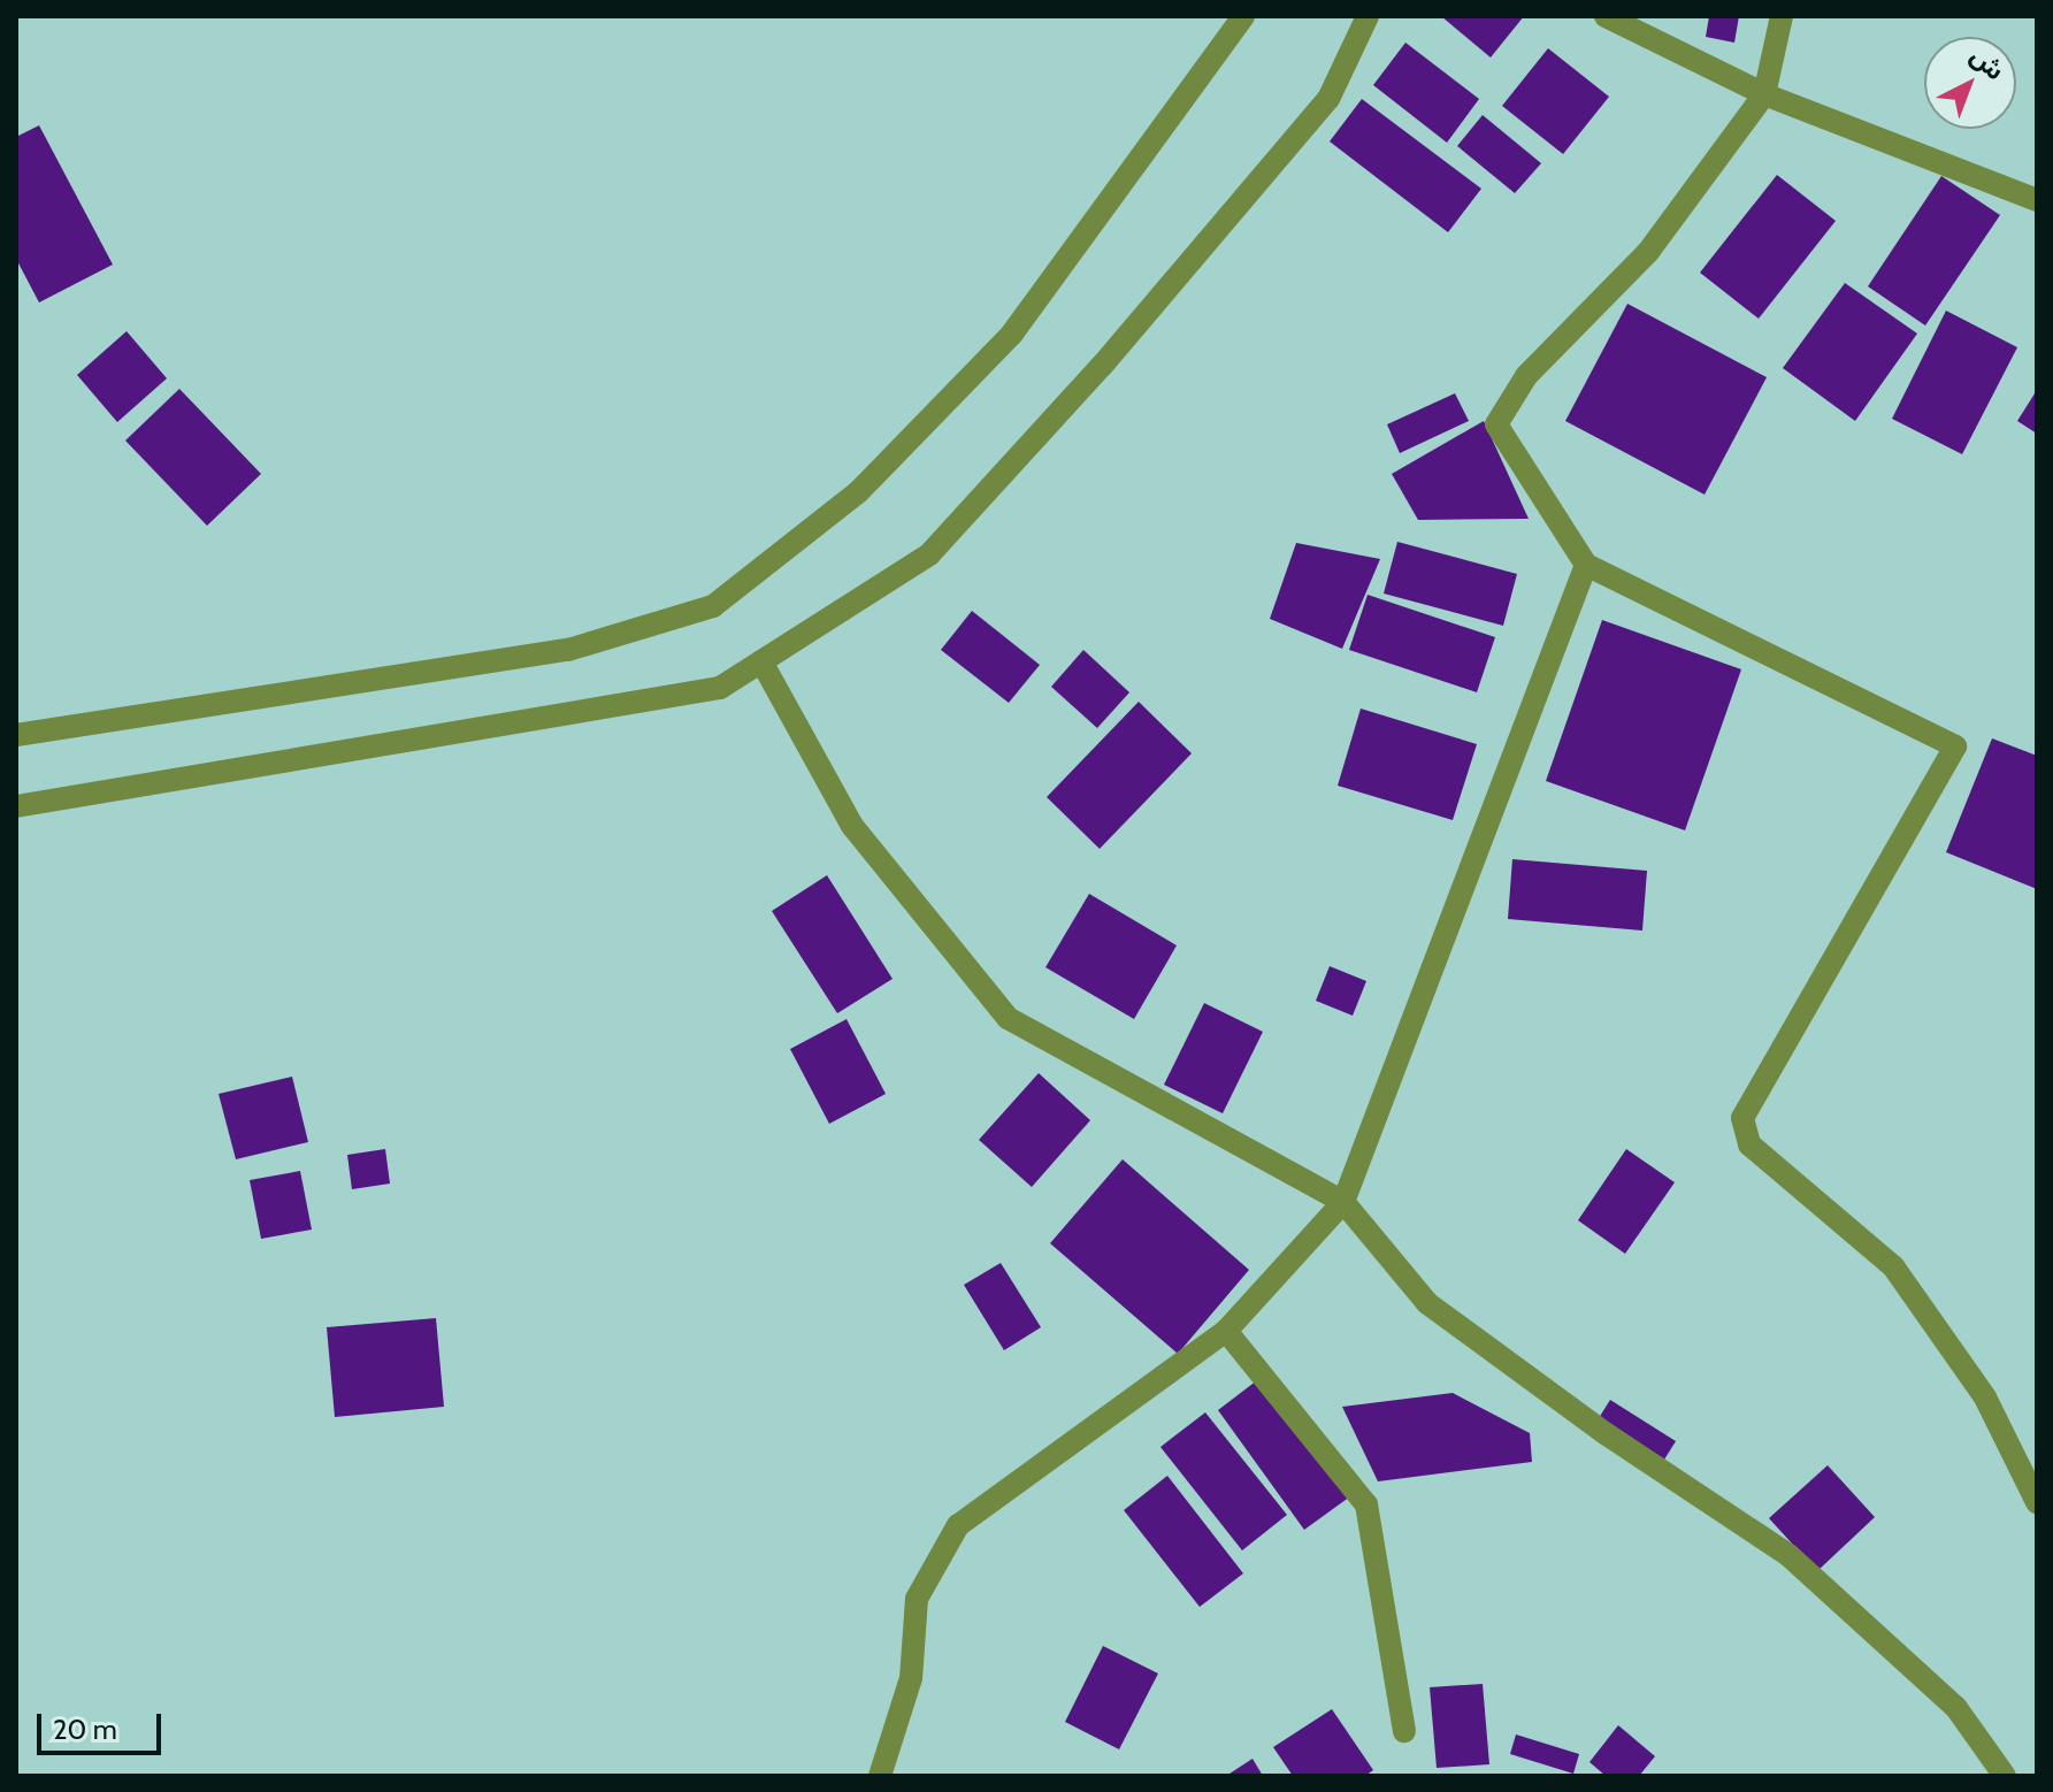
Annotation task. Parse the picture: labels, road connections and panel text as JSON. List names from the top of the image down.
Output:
{
  "scale_bar": "20 m",
  "north": "top right"
}
